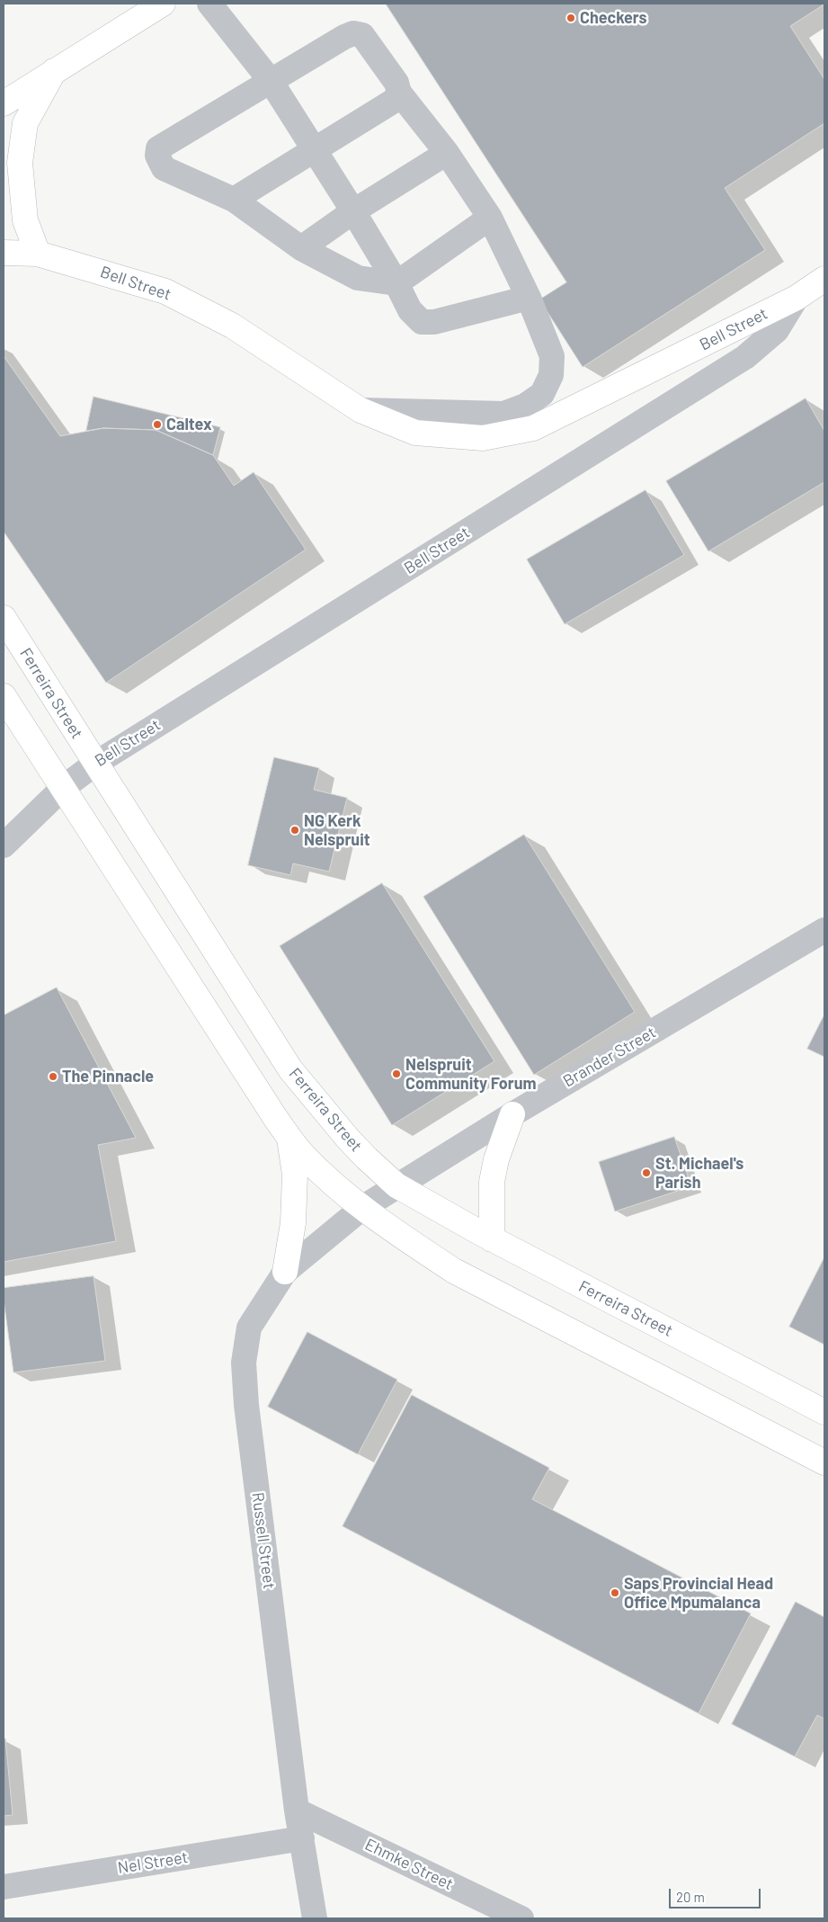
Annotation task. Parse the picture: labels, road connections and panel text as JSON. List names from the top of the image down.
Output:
{
  "streets": {
    "main road": ["Bell Street", "Ferreira Street"],
    "street": [
      "Brander Street",
      "Russell Street",
      "Nel Street",
      "Ehmke Street"
    ]
  },
  "crossings": [
    ["Bell Street", "Ferreira Street"],
    ["Ferreira Street", "Brander Street"],
    ["Brander Street", "Russell Street"],
    ["Russell Street", "Nel Street"],
    ["Russell Street", "Ehmke Street"]
  ],
  "places": [
    "Checkers",
    "Caltex",
    "NG Kerk Nelspruit",
    "Nelspruit Community Forum",
    "The Pinnacle",
    "St. Michael's Parish",
    "Saps Provincial Head Office Mpumalanca"
  ],
  "scale_bar": "20 m"
}
